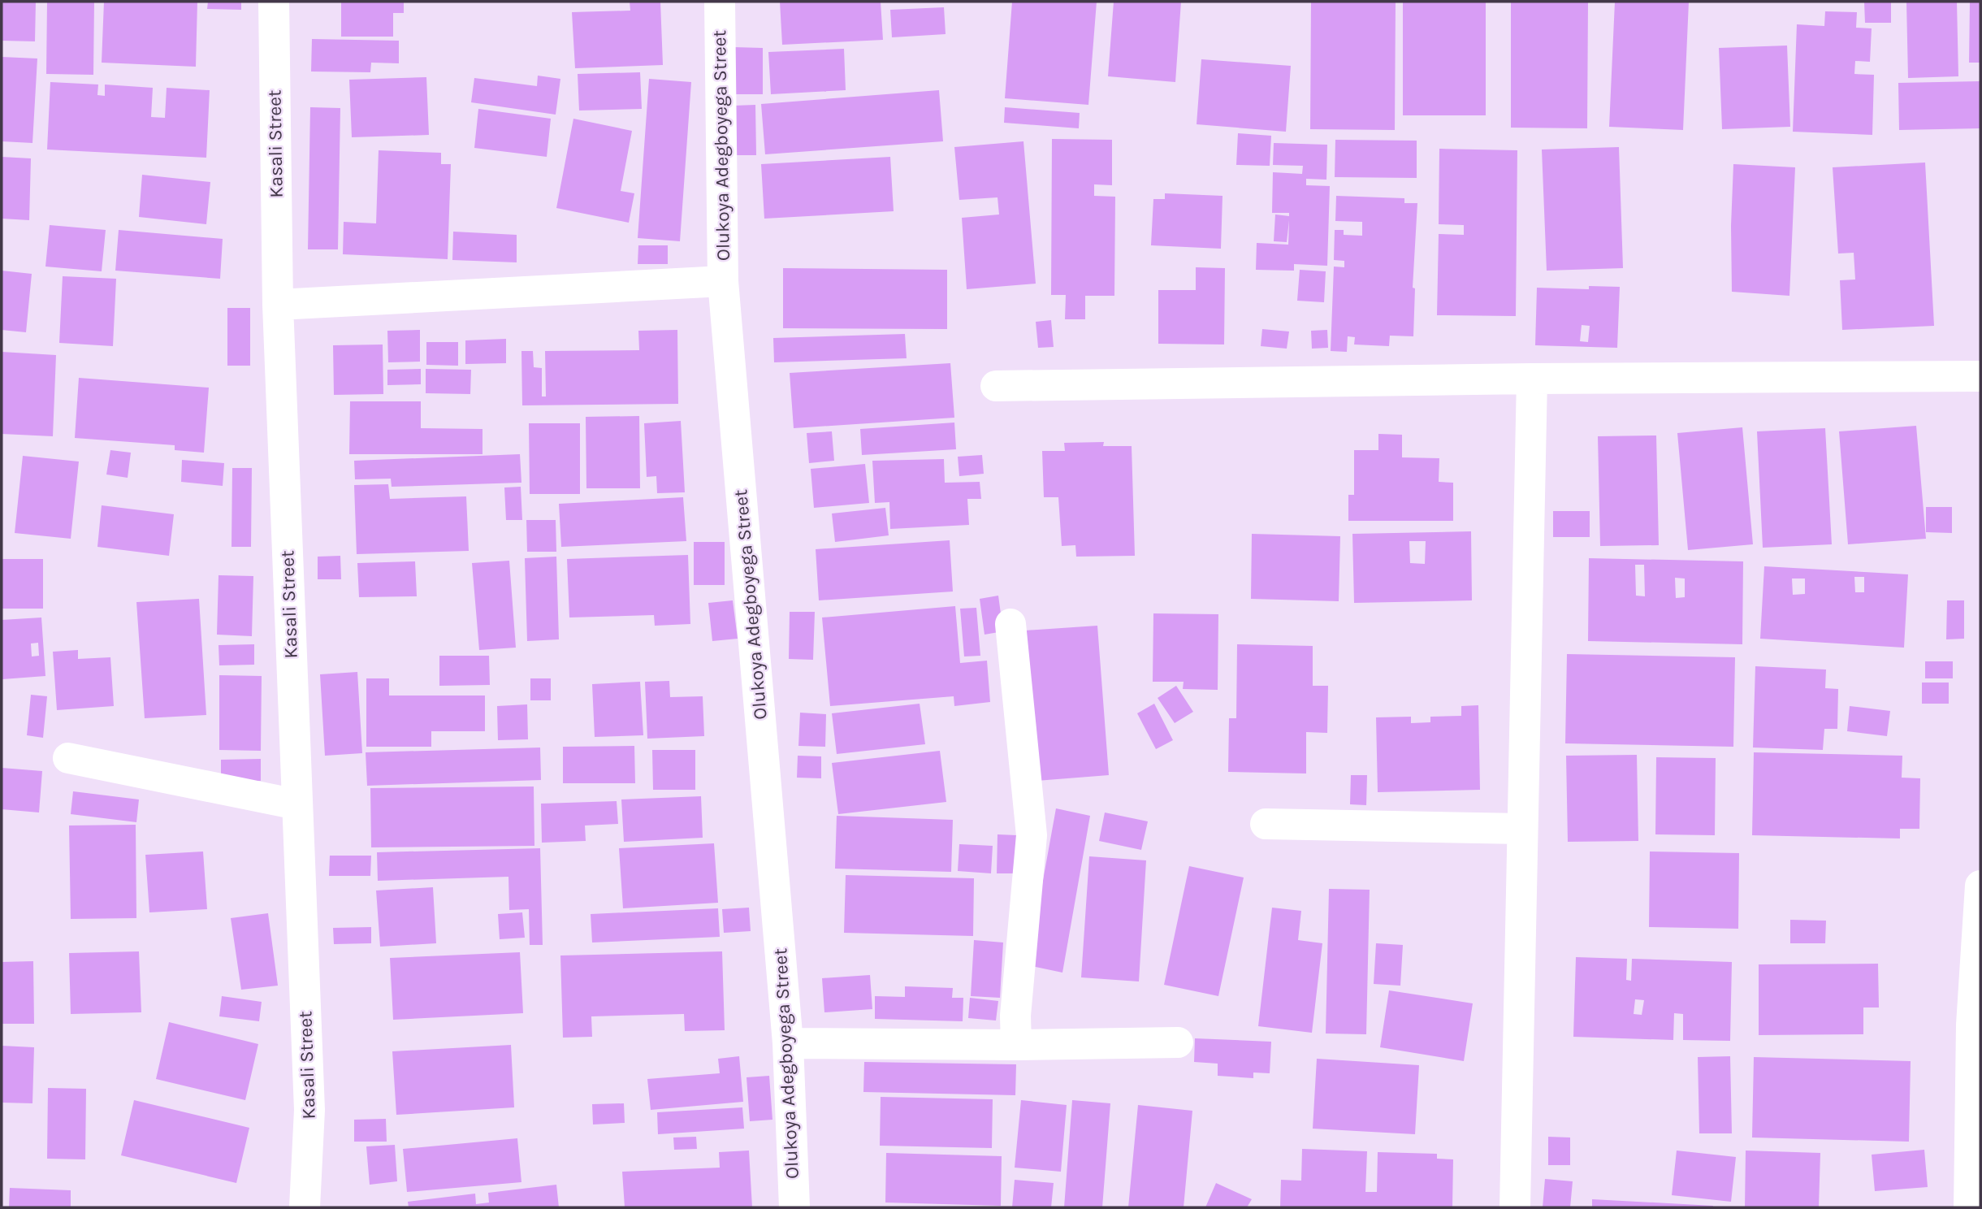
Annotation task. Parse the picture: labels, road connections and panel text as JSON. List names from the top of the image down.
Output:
{
  "streets": {
    "street": ["Kasali Street", "Olukoya Adegboyega Street"]
  }
}
